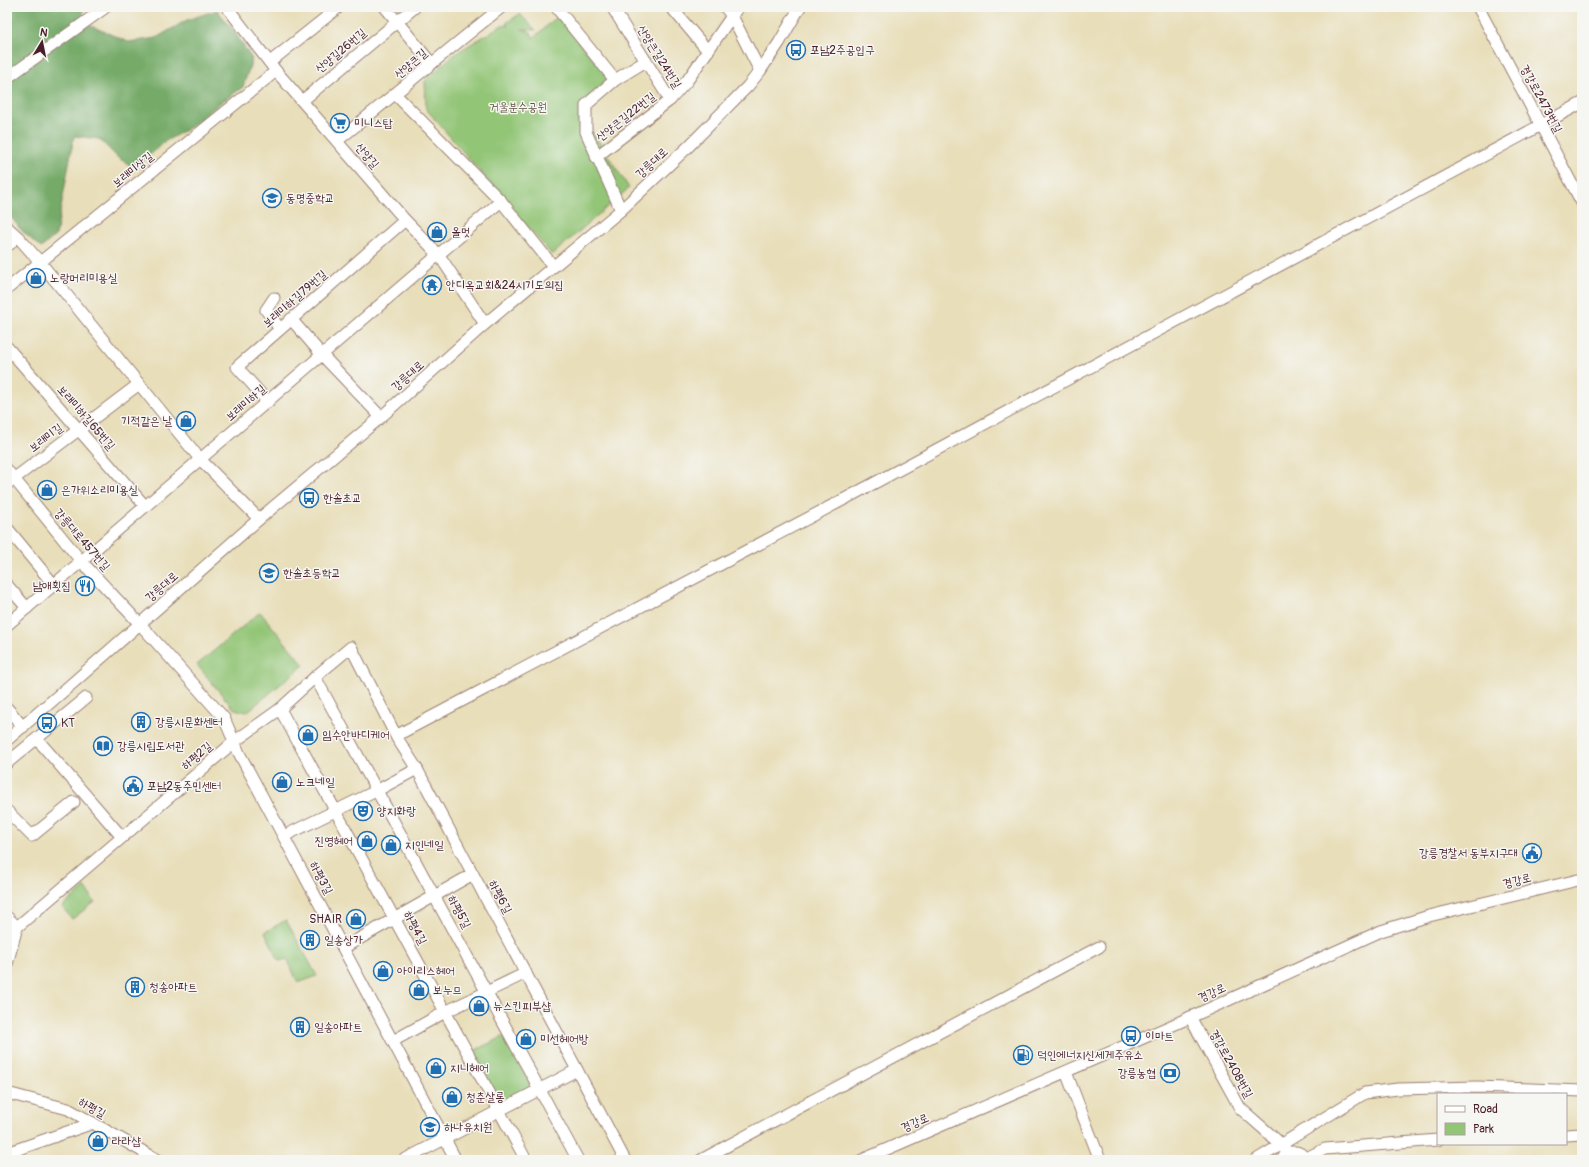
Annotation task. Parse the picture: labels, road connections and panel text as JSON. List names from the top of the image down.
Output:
{
  "streets": {
    "street": [
      "산양길26번길",
      "산양큰길24번길",
      "산양큰길",
      "경강로2473번길",
      "산양큰길22번길",
      "산양길",
      "강릉대로",
      "보래미상길",
      "보래미하길79번길",
      "보래미하길",
      "보래미하길65번길",
      "보래미길",
      "강릉대로457번길",
      "하평2길",
      "하평3길",
      "경강로",
      "하평6길",
      "하평5길",
      "하평4길",
      "경강로2408번길",
      "하평길"
    ]
  },
  "crossings": [
    ["산양길26번길", "산양길"],
    ["산양큰길24번길", "산양큰길22번길"],
    ["산양큰길", "산양길"],
    ["산양길", "강릉대로"],
    ["산양길", "보래미상길"],
    ["산양길", "보래미하길79번길"],
    ["산양길", "보래미하길"],
    ["강릉대로", "강릉대로457번길"],
    ["강릉대로", "하평3길"],
    ["보래미하길79번길", "보래미하길"],
    ["보래미하길", "보래미하길65번길"],
    ["보래미하길", "강릉대로457번길"],
    ["보래미하길65번길", "보래미길"],
    ["보래미길", "강릉대로457번길"],
    ["강릉대로457번길", "하평3길"],
    ["하평2길", "하평3길"],
    ["하평2길", "하평6길"],
    ["하평2길", "하평5길"],
    ["하평2길", "하평4길"],
    ["경강로", "경강로2408번길"]
  ],
  "parks": ["거울분수공원"],
  "places": {
    "bus stop": [
      "포남2주공입구",
      "한솔초교",
      "KT",
      "이마트"
    ],
    "supermarket": ["미니스탑"],
    "school or university": ["동명중학교", "한솔초등학교", "하나유치원"],
    "shop": [
      "올멋",
      "노랑머리미용실",
      "기적같은 날",
      "은가위소리미용실",
      "임수안바디케어",
      "노크네일",
      "진영헤어",
      "지인네일",
      "SHAIR",
      "아이리스헤어",
      "보누므",
      "뉴스킨피부샵",
      "미선헤어방",
      "지니헤어",
      "청춘살롱",
      "라라샵"
    ],
    "temple": ["안디옥교회&24시기도의집"],
    "restaurant": ["남애횟집"],
    "building": [
      "강릉시문화센터",
      "일송상가",
      "청송아파트",
      "일송아파트"
    ],
    "library": ["강릉시립도서관"],
    "public building": ["포남2동주민센터", "강릉경찰서 동부지구대"],
    "theatre": ["양지화랑"],
    "fuel station": ["덕인에너지신세게주유소"],
    "bank": ["강릉농협"]
  },
  "legend": ["Road", "Park"],
  "north": "top"
}
